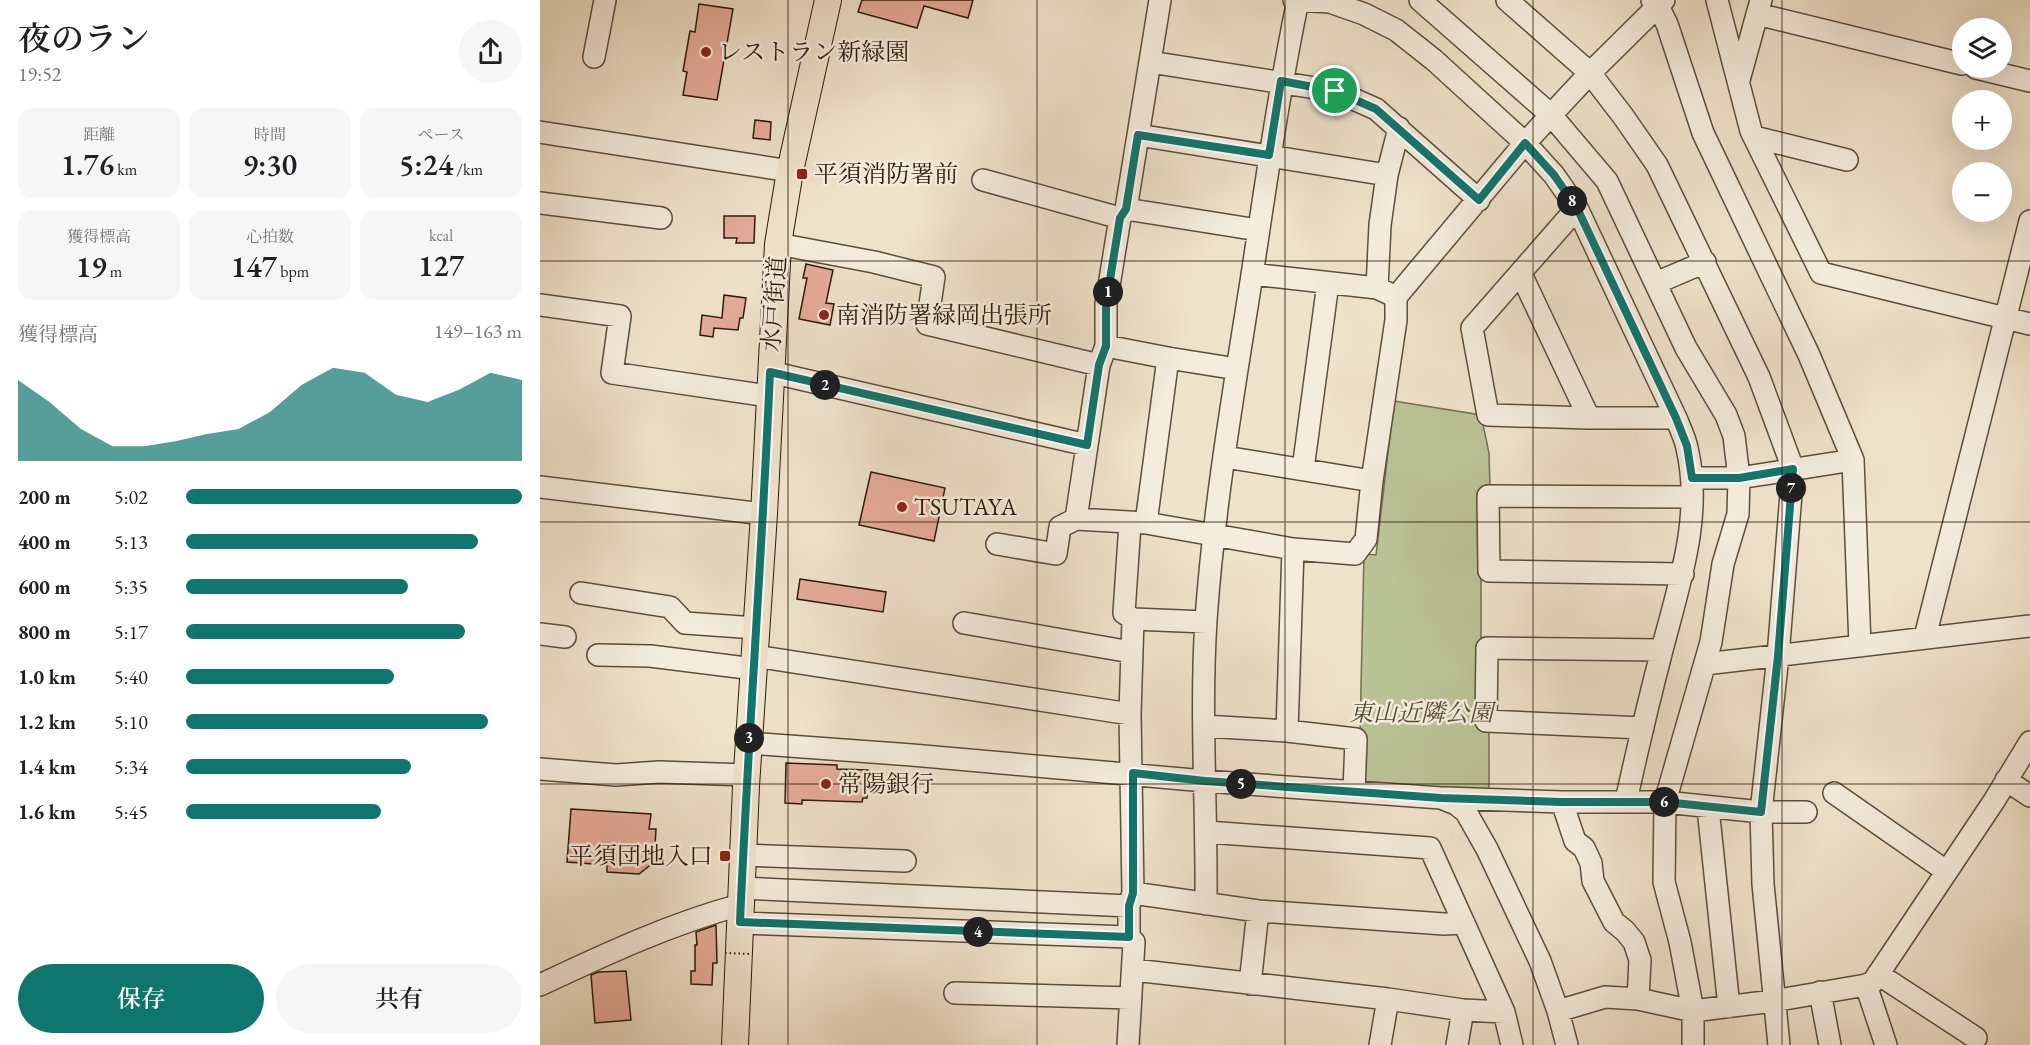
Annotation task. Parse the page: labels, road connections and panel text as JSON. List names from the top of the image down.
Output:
{
  "streets": {
    "main road": ["水戸街道"]
  },
  "parks": ["東山近隣公園"],
  "places": {
    "other": [
      "レストラン新緑園",
      "南消防署緑岡出張所",
      "TSUTAYA",
      "常陽銀行"
    ],
    "transit": ["平須消防署前", "平須団地入口"]
  },
  "page": {
    "heading": ["夜のラン", "19:52"],
    "map_buttons": ["+", "−"],
    "stats": [
      ["距離", "1.76 km"],
      ["時間", "9:30"],
      ["ペース", "5:24 /km"],
      ["獲得標高", "19 m"],
      ["心拍数", "147 bpm"],
      ["kcal", "127"]
    ],
    "pins": [
      "8",
      "1",
      "2",
      "7",
      "3",
      "5",
      "6",
      "4"
    ],
    "chart": ["獲得標高", "149–163 m"],
    "list": [
      {
        "name": "200 m",
        "note": "5:02"
      },
      {
        "name": "400 m",
        "note": "5:13"
      },
      {
        "name": "600 m",
        "note": "5:35"
      },
      {
        "name": "800 m",
        "note": "5:17"
      },
      {
        "name": "1.0 km",
        "note": "5:40"
      },
      {
        "name": "1.2 km",
        "note": "5:10"
      },
      {
        "name": "1.4 km",
        "note": "5:34"
      },
      {
        "name": "1.6 km",
        "note": "5:45"
      }
    ],
    "buttons": ["保存", "共有"]
  }
}
